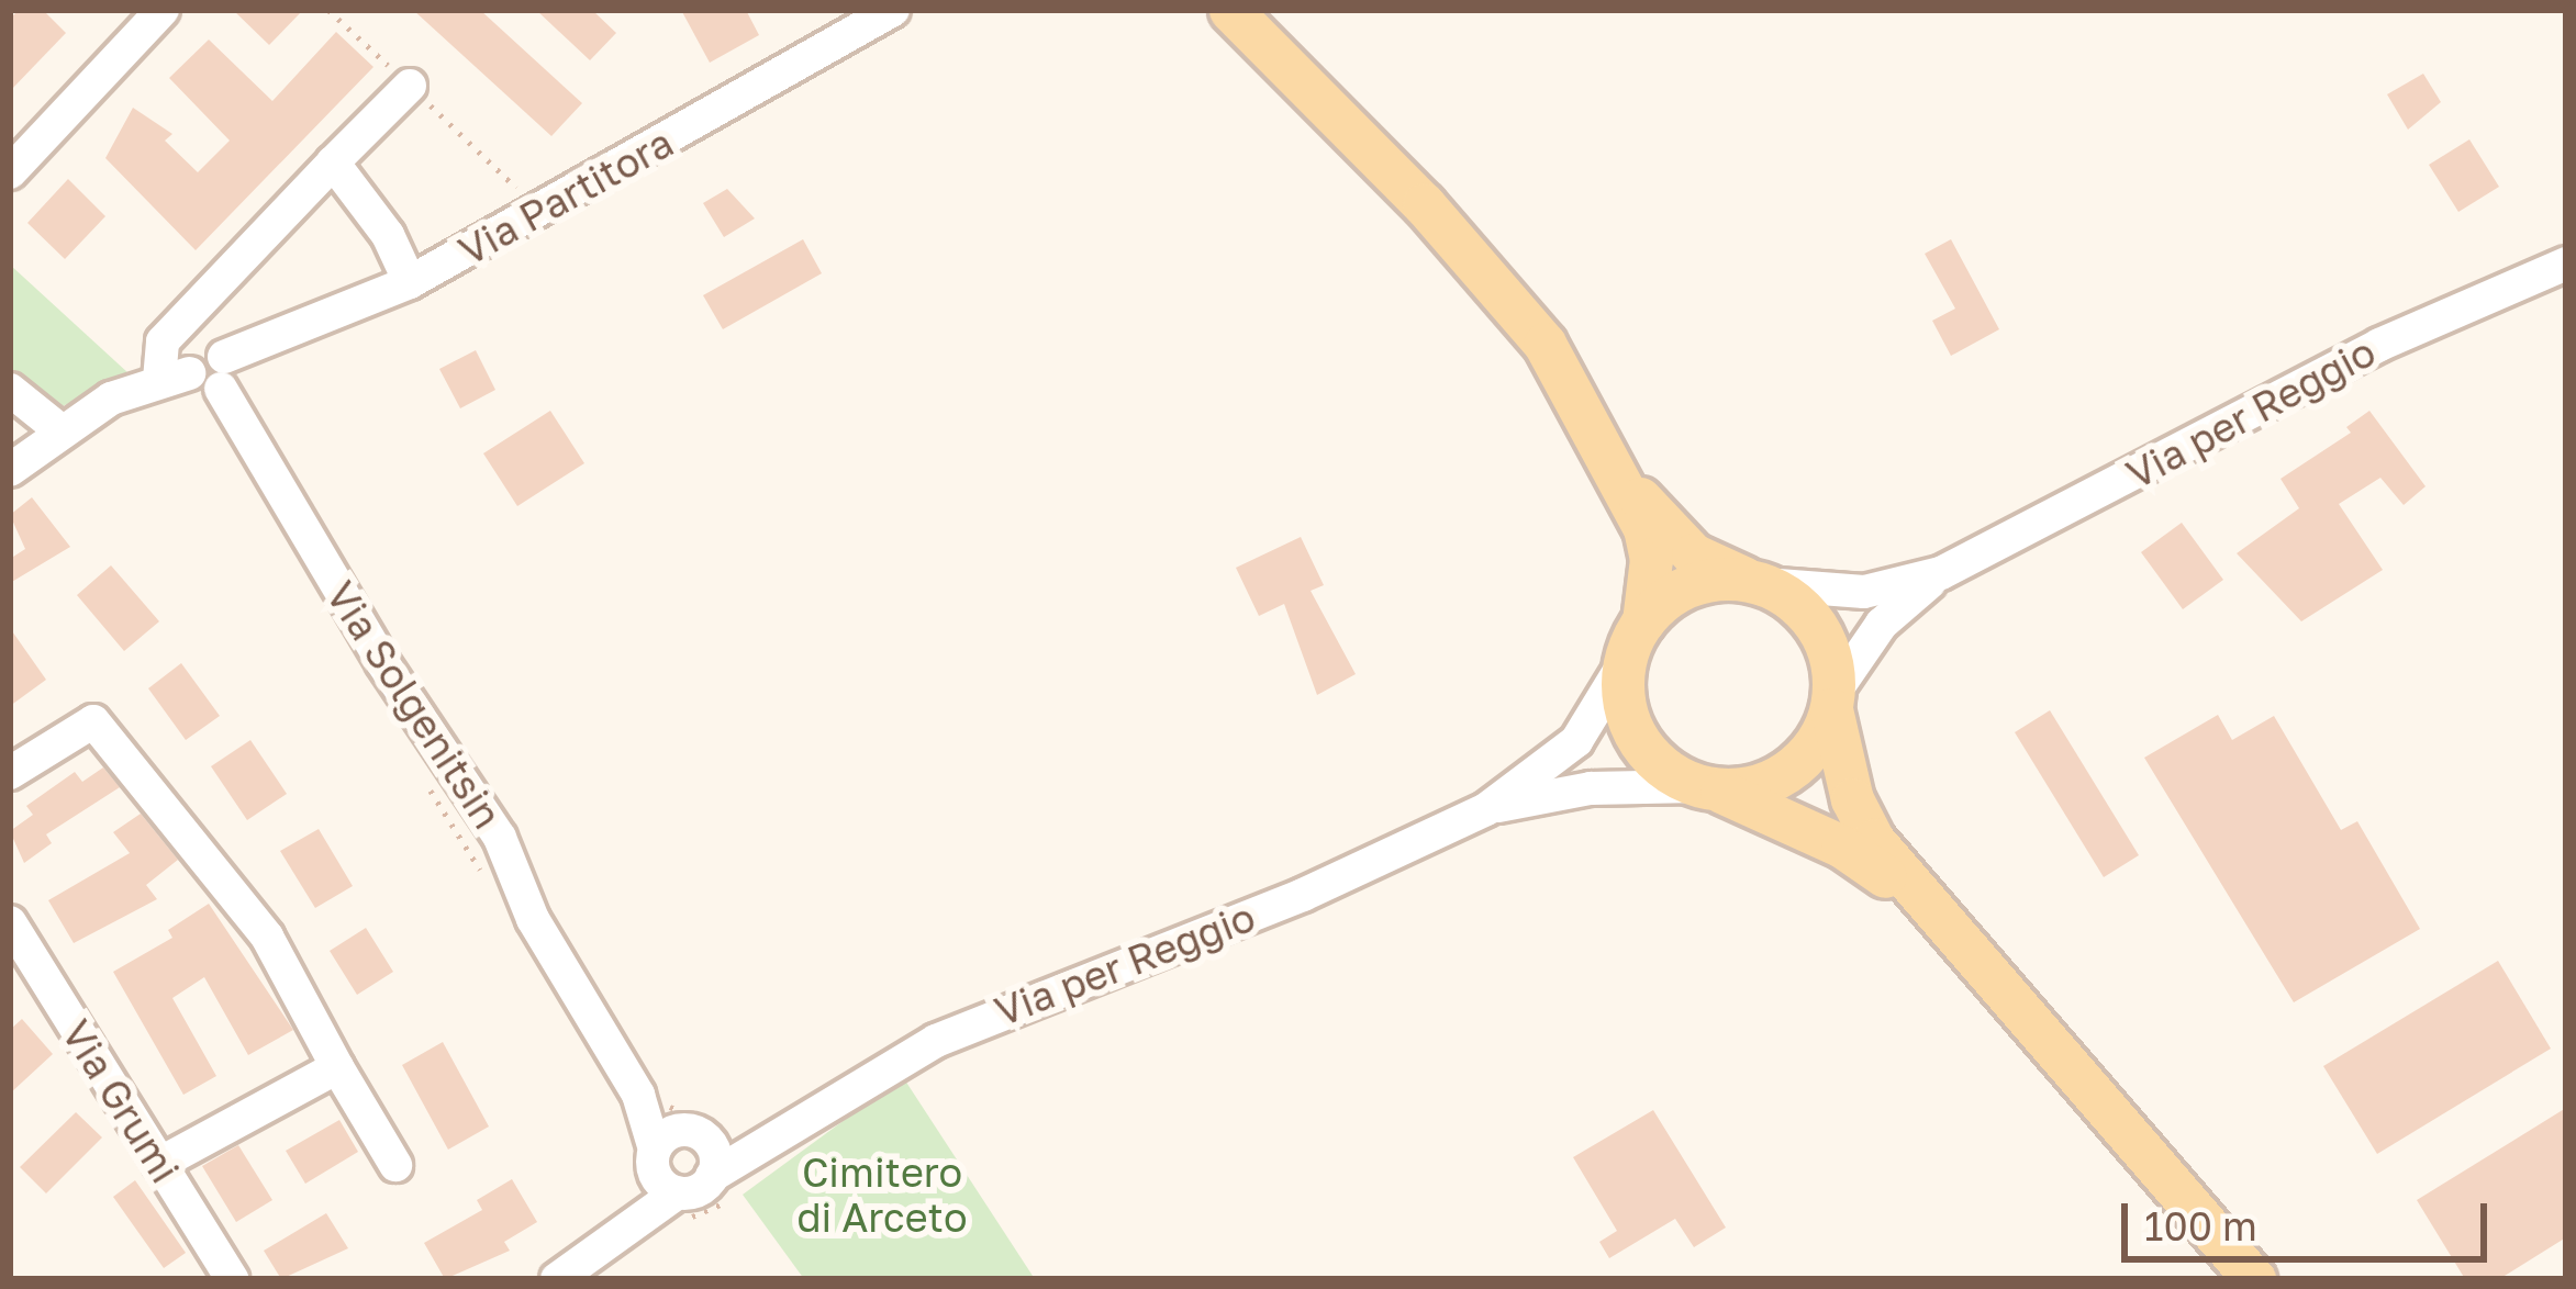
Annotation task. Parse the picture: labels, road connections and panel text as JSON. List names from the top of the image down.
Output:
{
  "streets": {
    "street": [
      "Via Partitora",
      "Via per Reggio",
      "Via Solgenitsin",
      "Via Grumi"
    ]
  },
  "crossings": [
    ["Via Partitora", "Via Solgenitsin"],
    ["Via per Reggio", "Via Solgenitsin"]
  ],
  "parks": ["Cimitero di Arceto"],
  "scale_bar": "100 m"
}
